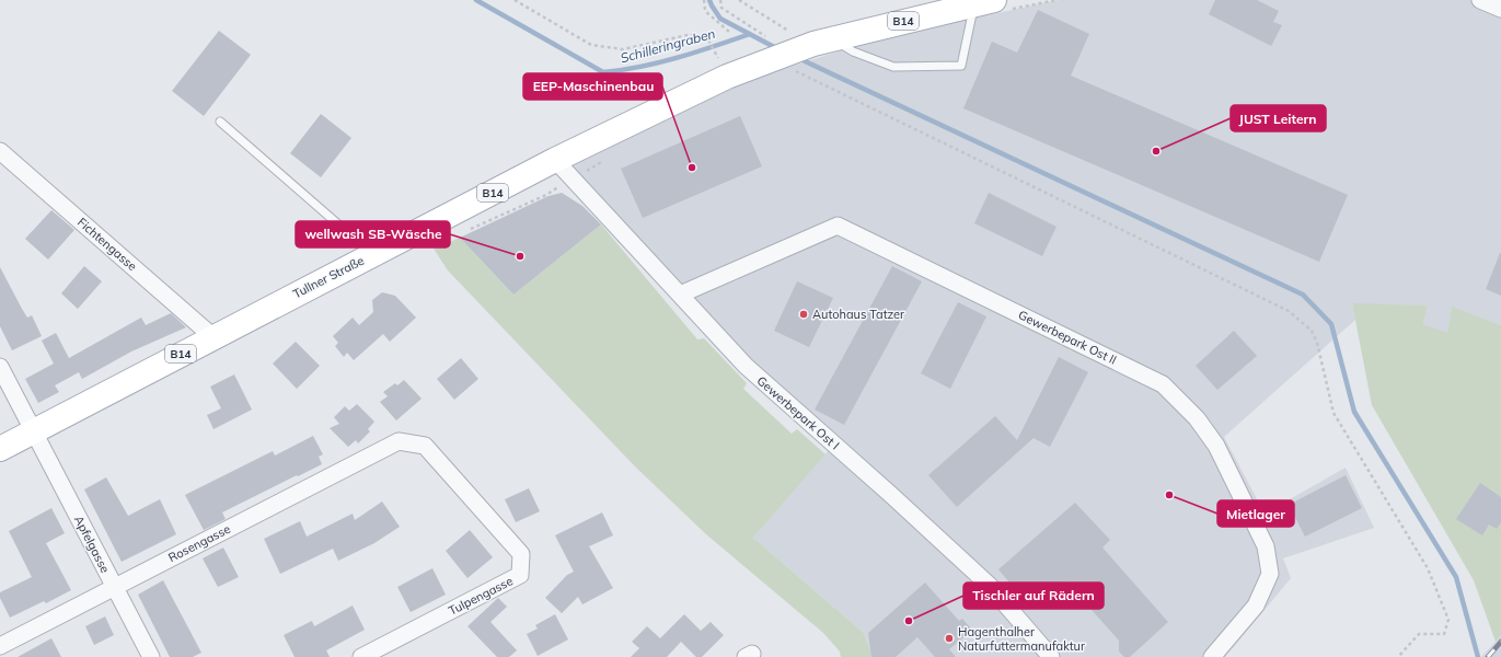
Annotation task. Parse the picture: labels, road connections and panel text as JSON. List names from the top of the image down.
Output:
{
  "streets": {
    "main road": ["B14", "Tullner Straße"],
    "street": [
      "Fichtengasse",
      "Gewerbepark Ost II",
      "Gewerbepark Ost I",
      "Rosengasse",
      "Apfelgasse",
      "Tulpengasse"
    ]
  },
  "crossings": [
    ["B14", "Tullner Straße"],
    ["Fichtengasse", "Tullner Straße"],
    ["Tullner Straße", "Gewerbepark Ost I"],
    ["Tullner Straße", "Apfelgasse"],
    ["Gewerbepark Ost II", "Gewerbepark Ost I"],
    ["Rosengasse", "Apfelgasse"],
    ["Rosengasse", "Tulpengasse"]
  ],
  "water": ["Schilleringraben"],
  "places": [
    "JUST Leitern",
    "EEP-Maschinenbau",
    "wellwash SB-Wäsche",
    "Autohaus Tatzer",
    "Mietlager",
    "Tischler auf Rädern",
    "Hagenthalher Naturfuttermanufaktur"
  ]
}
